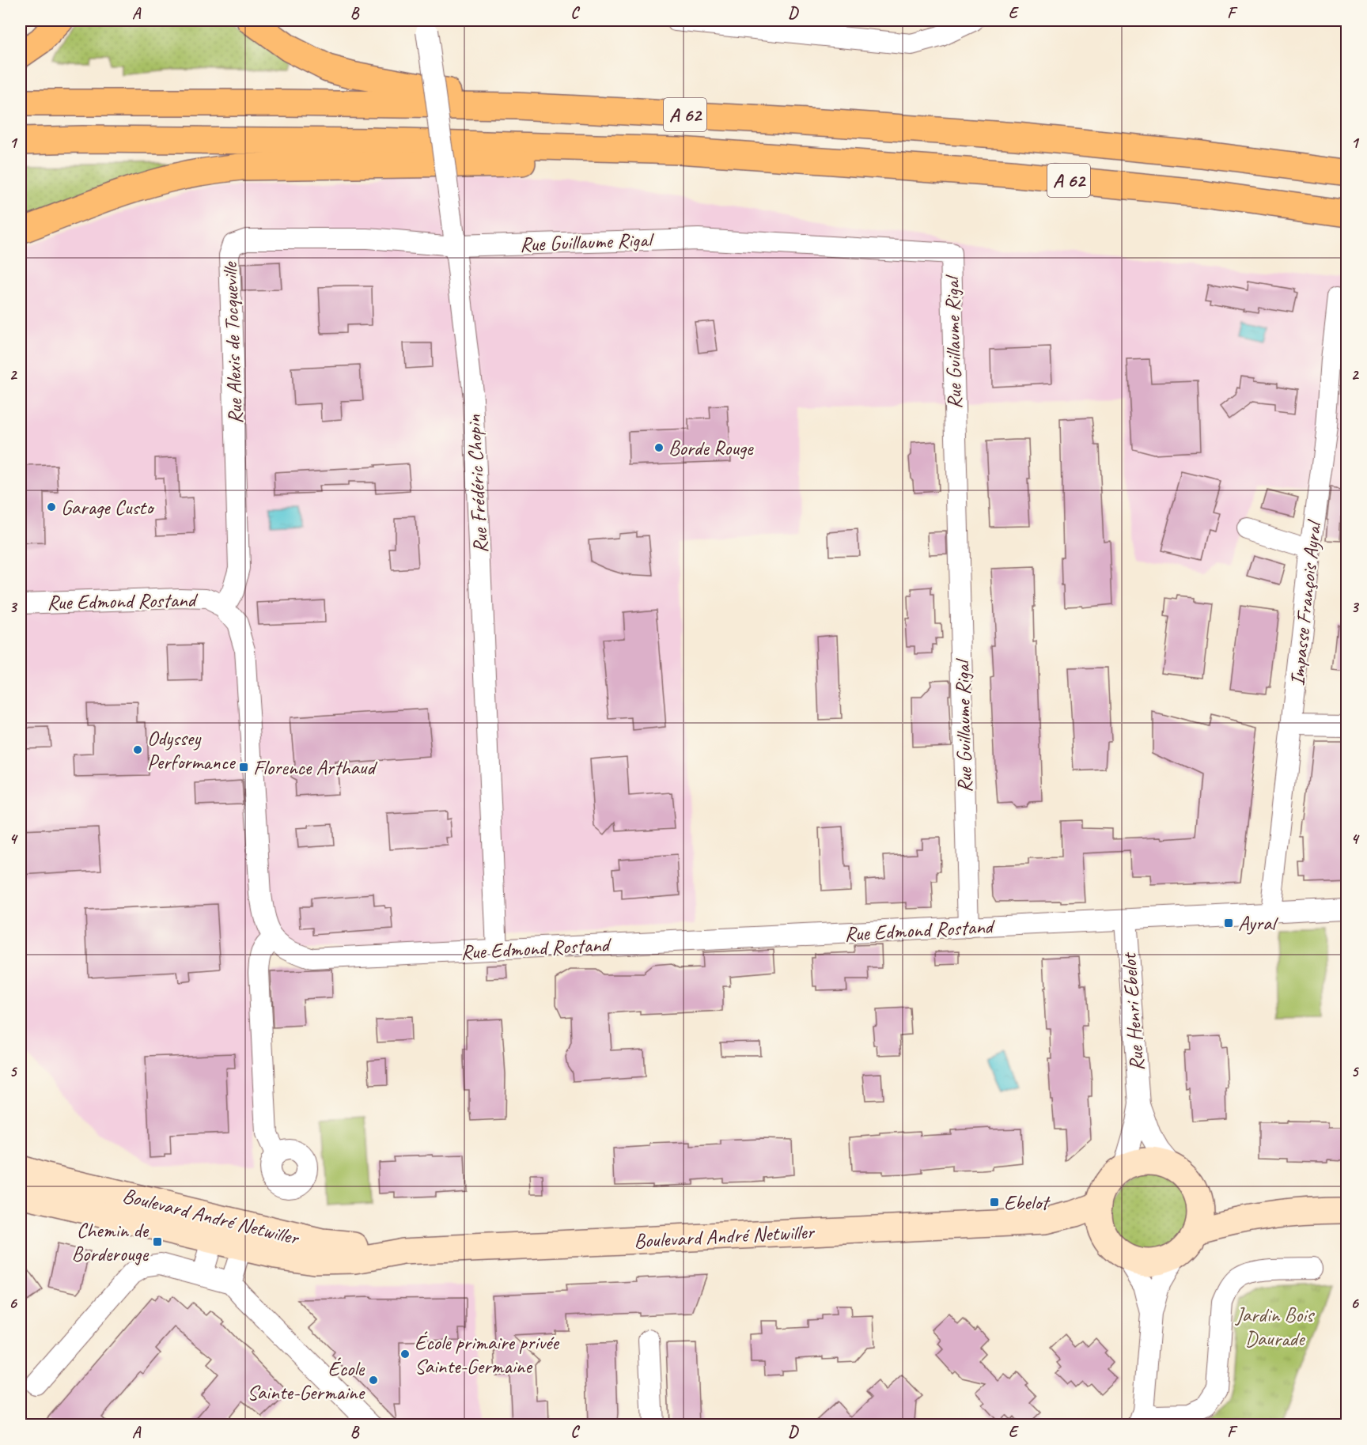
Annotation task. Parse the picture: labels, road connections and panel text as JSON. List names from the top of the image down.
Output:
{
  "streets": {
    "highway": ["A 62"],
    "main road": ["Boulevard André Netwiller"],
    "street": [
      "Rue Guillaume Rigal",
      "Rue Alexis de Tocqueville",
      "Rue Frédéric Chopin",
      "Rue Edmond Rostand",
      "Impasse François Ayral",
      "Rue Henri Ebelot"
    ]
  },
  "crossings": [
    ["Rue Guillaume Rigal", "Rue Alexis de Tocqueville"],
    ["Rue Guillaume Rigal", "Rue Frédéric Chopin"],
    ["Rue Guillaume Rigal", "Rue Edmond Rostand"],
    ["Rue Alexis de Tocqueville", "Rue Frédéric Chopin"],
    ["Rue Alexis de Tocqueville", "Rue Edmond Rostand"],
    ["Rue Frédéric Chopin", "Rue Edmond Rostand"],
    ["Rue Edmond Rostand", "Impasse François Ayral"],
    ["Rue Edmond Rostand", "Rue Henri Ebelot"],
    ["Rue Henri Ebelot", "Boulevard André Netwiller"]
  ],
  "parks": ["Jardin Bois Daurade"],
  "places": {
    "other": [
      "Borde Rouge",
      "Garage Custo",
      "Odyssey Performance",
      "École primaire privée Sainte-Germaine",
      "École Sainte-Germaine"
    ],
    "transit": [
      "Florence Arthaud",
      "Ayral",
      "Ebelot",
      "Chemin de Borderouge"
    ]
  },
  "grid": {
    "columns": [
      "A",
      "B",
      "C",
      "D",
      "E",
      "F"
    ],
    "rows": [
      "1",
      "2",
      "3",
      "4",
      "5",
      "6"
    ]
  }
}
